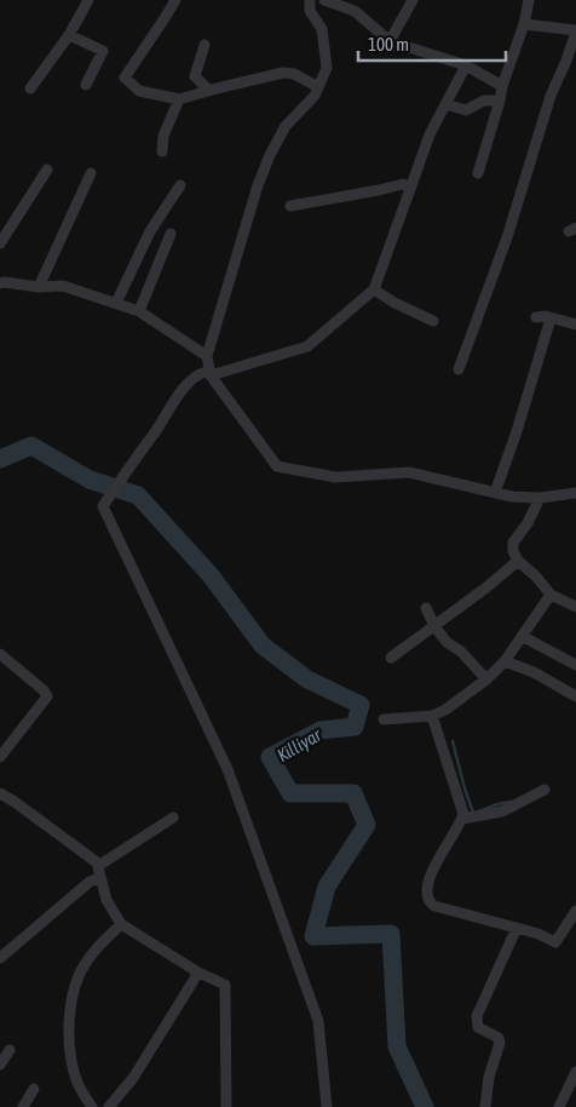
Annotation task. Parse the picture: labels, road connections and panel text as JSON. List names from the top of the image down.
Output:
{
  "water": ["Killiyar"],
  "scale_bar": "100 m"
}
